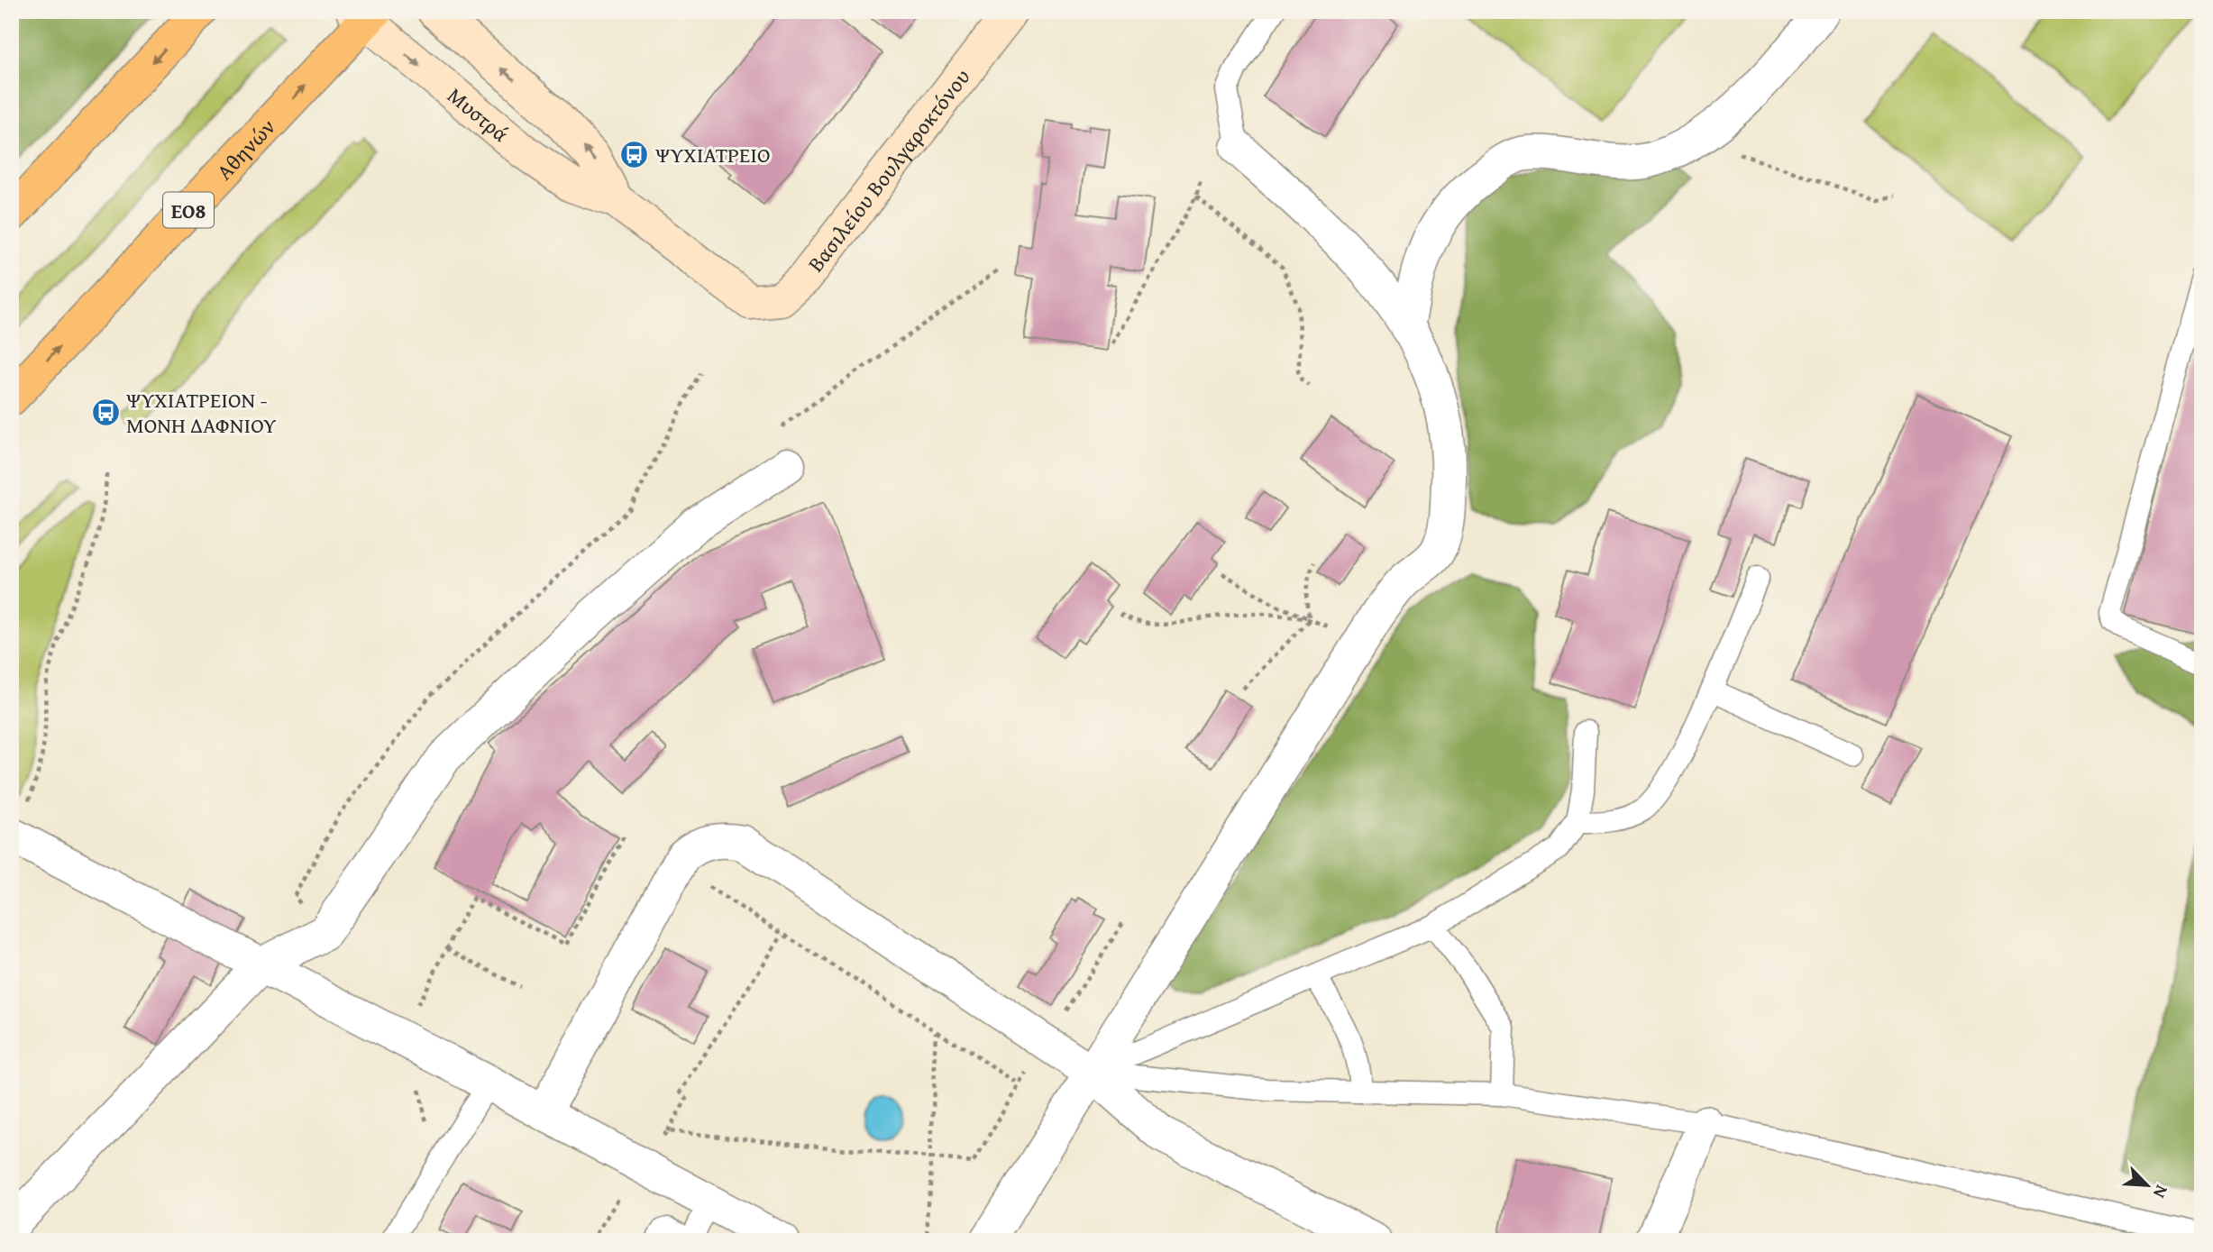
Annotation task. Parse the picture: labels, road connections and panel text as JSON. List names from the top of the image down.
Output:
{
  "streets": {
    "highway": ["Αθηνών", "ΕΟ8"],
    "street": ["Μυστρά", "Βασιλείου Βουλγαροκτόνου"]
  },
  "crossings": [
    ["Μυστρά", "Αθηνών"],
    ["Μυστρά", "Βασιλείου Βουλγαροκτόνου"]
  ],
  "places": {
    "bus stop": ["ΨΥΧΙΑΤΡΕΙΟ", "ΨΥΧΙΑΤΡΕΙΟΝ - ΜΟΝΗ ΔΑΦΝΙΟΥ"]
  },
  "north": "bottom right"
}
